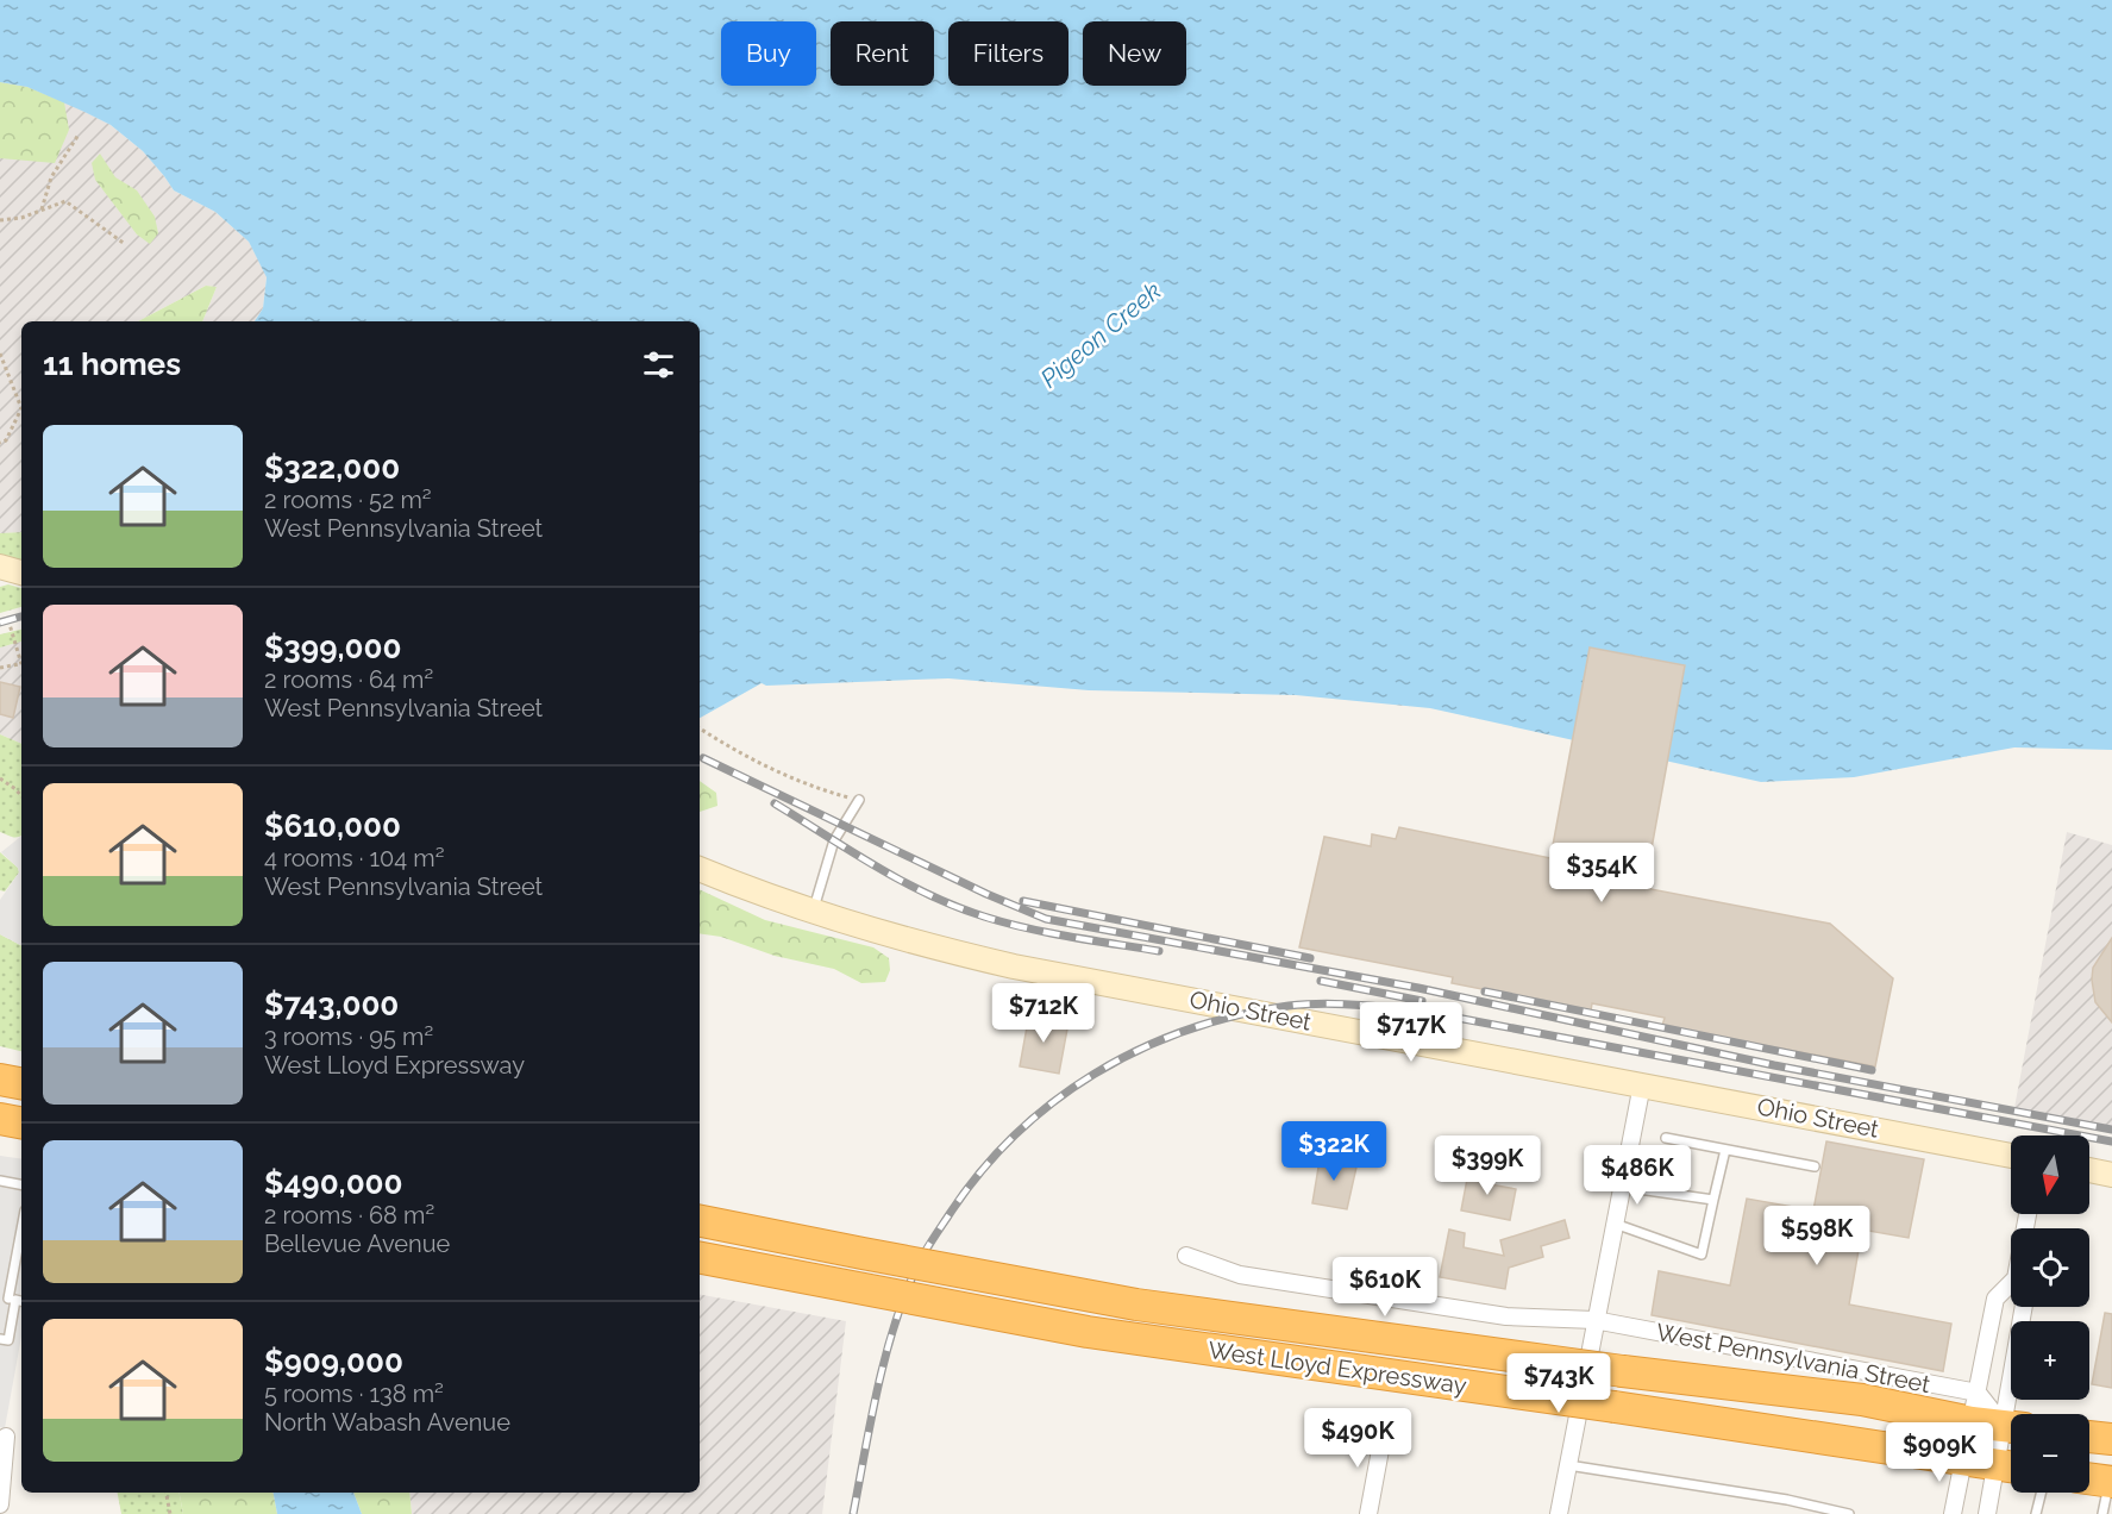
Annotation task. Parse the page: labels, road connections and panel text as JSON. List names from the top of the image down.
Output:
{
  "streets": {
    "highway": ["West Lloyd Expressway"],
    "street": ["Ohio Street", "West Pennsylvania Street"]
  },
  "water": ["Pigeon Creek"],
  "north": "bottom",
  "page": {
    "chip": [
      "Buy",
      "Rent",
      "Filters",
      "New"
    ],
    "heading": "11 homes",
    "list": [
      {
        "name": "$322,000",
        "note": "2 rooms · 52 m² · West Pennsylvania Street"
      },
      {
        "name": "$399,000",
        "note": "2 rooms · 64 m² · West Pennsylvania Street"
      },
      {
        "name": "$610,000",
        "note": "4 rooms · 104 m² · West Pennsylvania Street"
      },
      {
        "name": "$743,000",
        "note": "3 rooms · 95 m² · West Lloyd Expressway"
      },
      {
        "name": "$490,000",
        "note": "2 rooms · 68 m² · Bellevue Avenue"
      },
      {
        "name": "$909,000",
        "note": "5 rooms · 138 m² · North Wabash Avenue"
      }
    ],
    "price": [
      "$354K",
      "$712K",
      "$717K",
      "$322K",
      "$399K",
      "$486K",
      "$598K",
      "$610K",
      "$743K",
      "$490K",
      "$909K"
    ],
    "map_buttons": ["+", "−"]
  }
}
